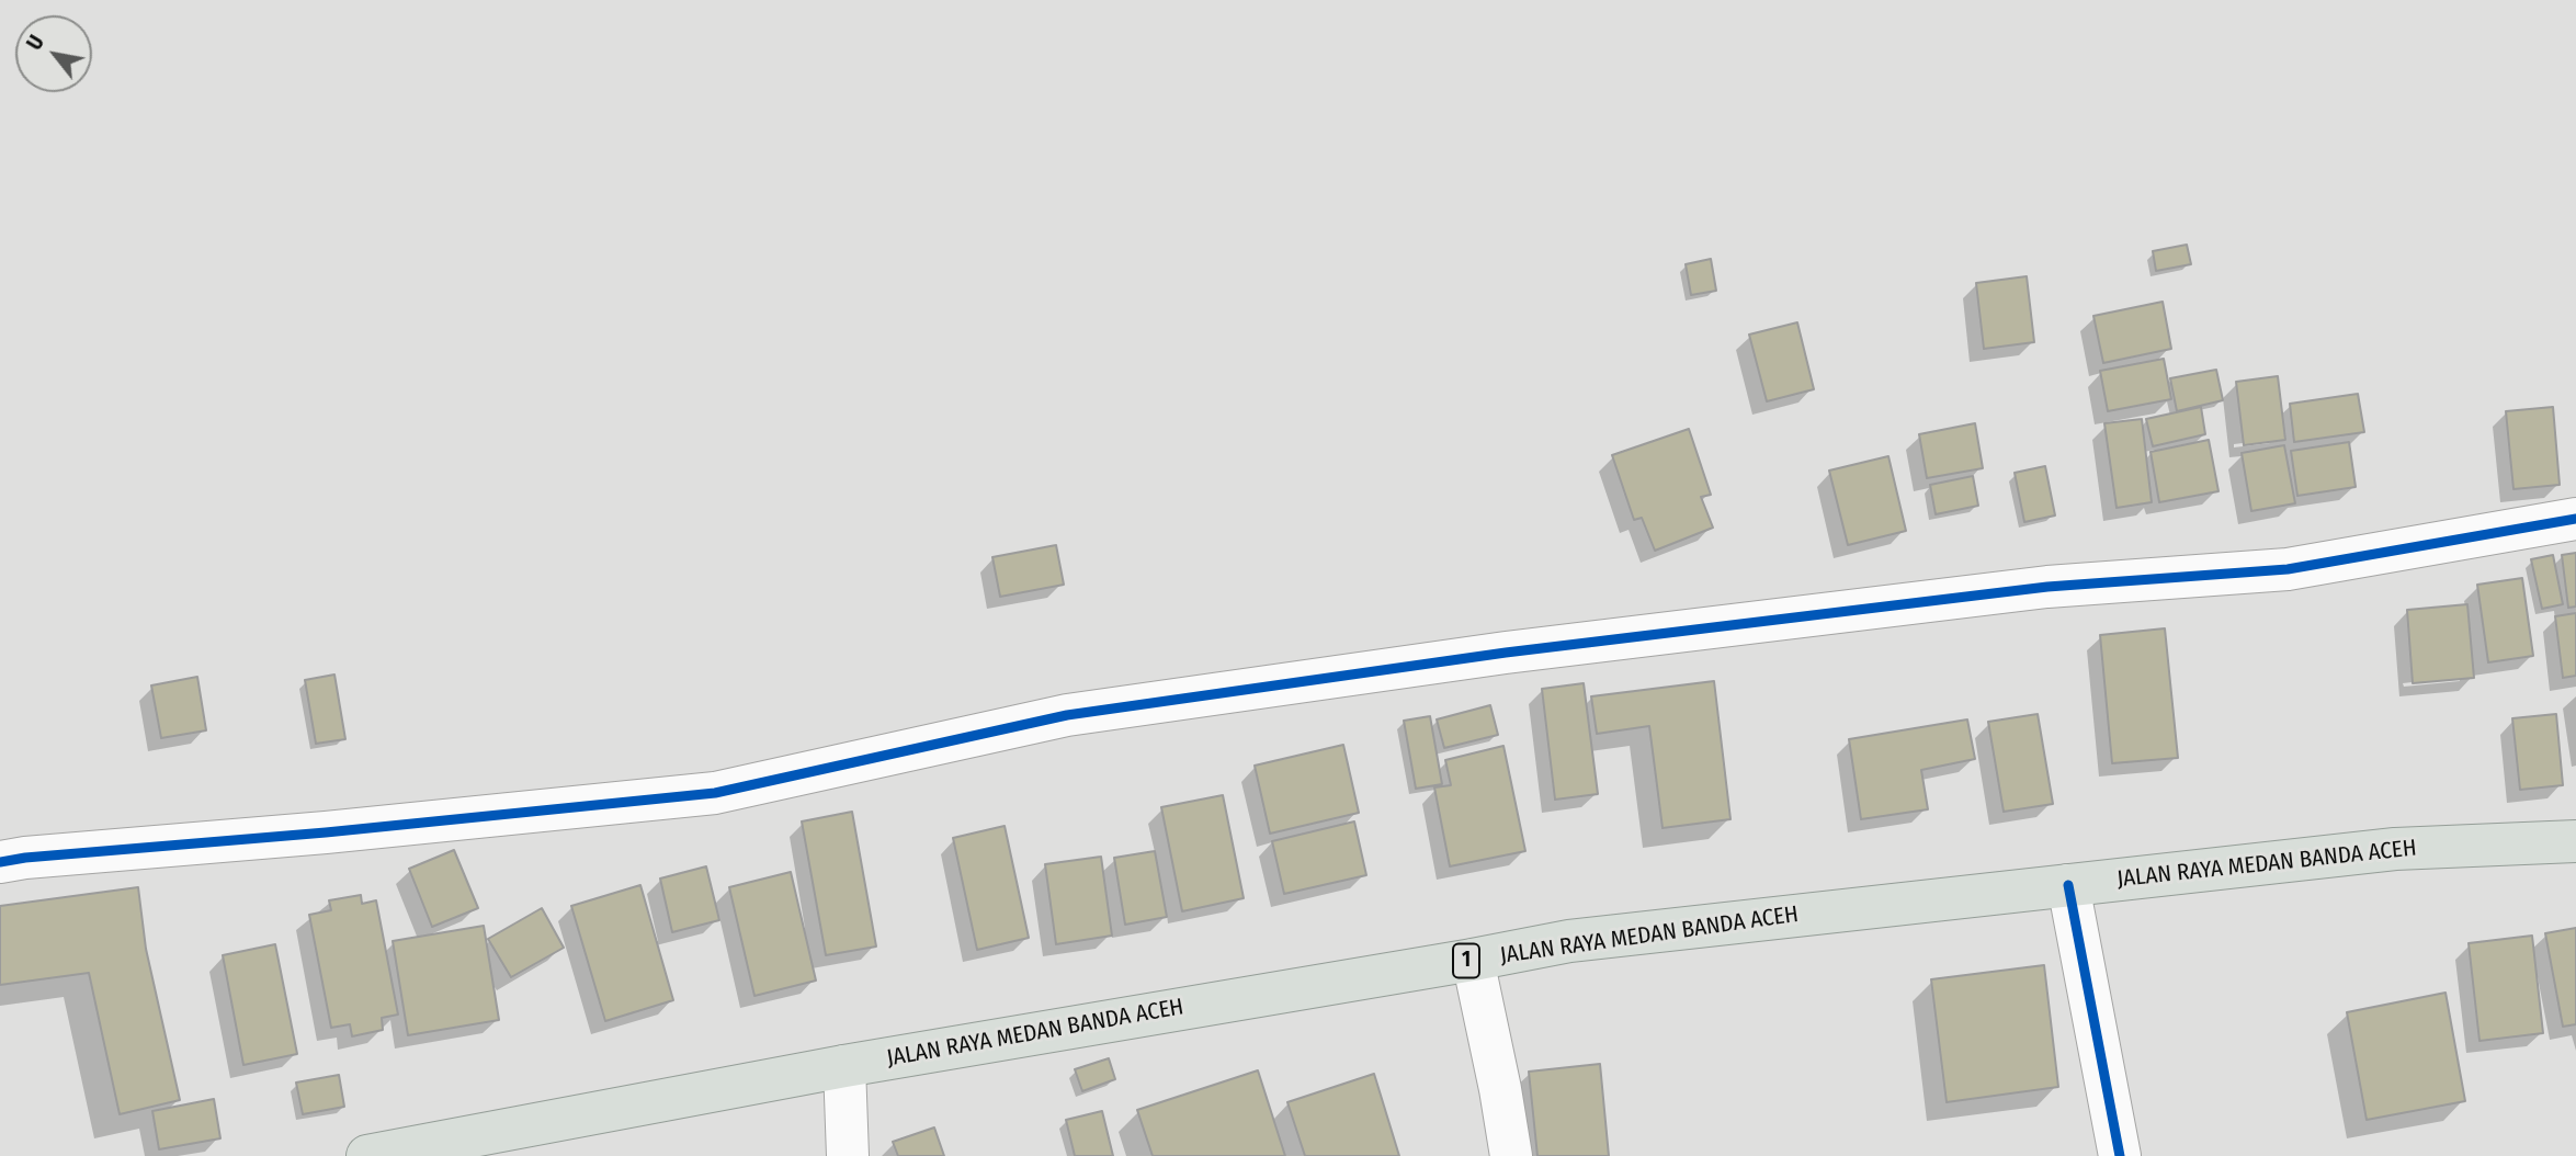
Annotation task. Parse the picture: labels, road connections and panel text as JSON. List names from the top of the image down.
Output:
{
  "streets": {
    "highway": ["JALAN RAYA MEDAN BANDA ACEH", "1"]
  },
  "north": "top left"
}
